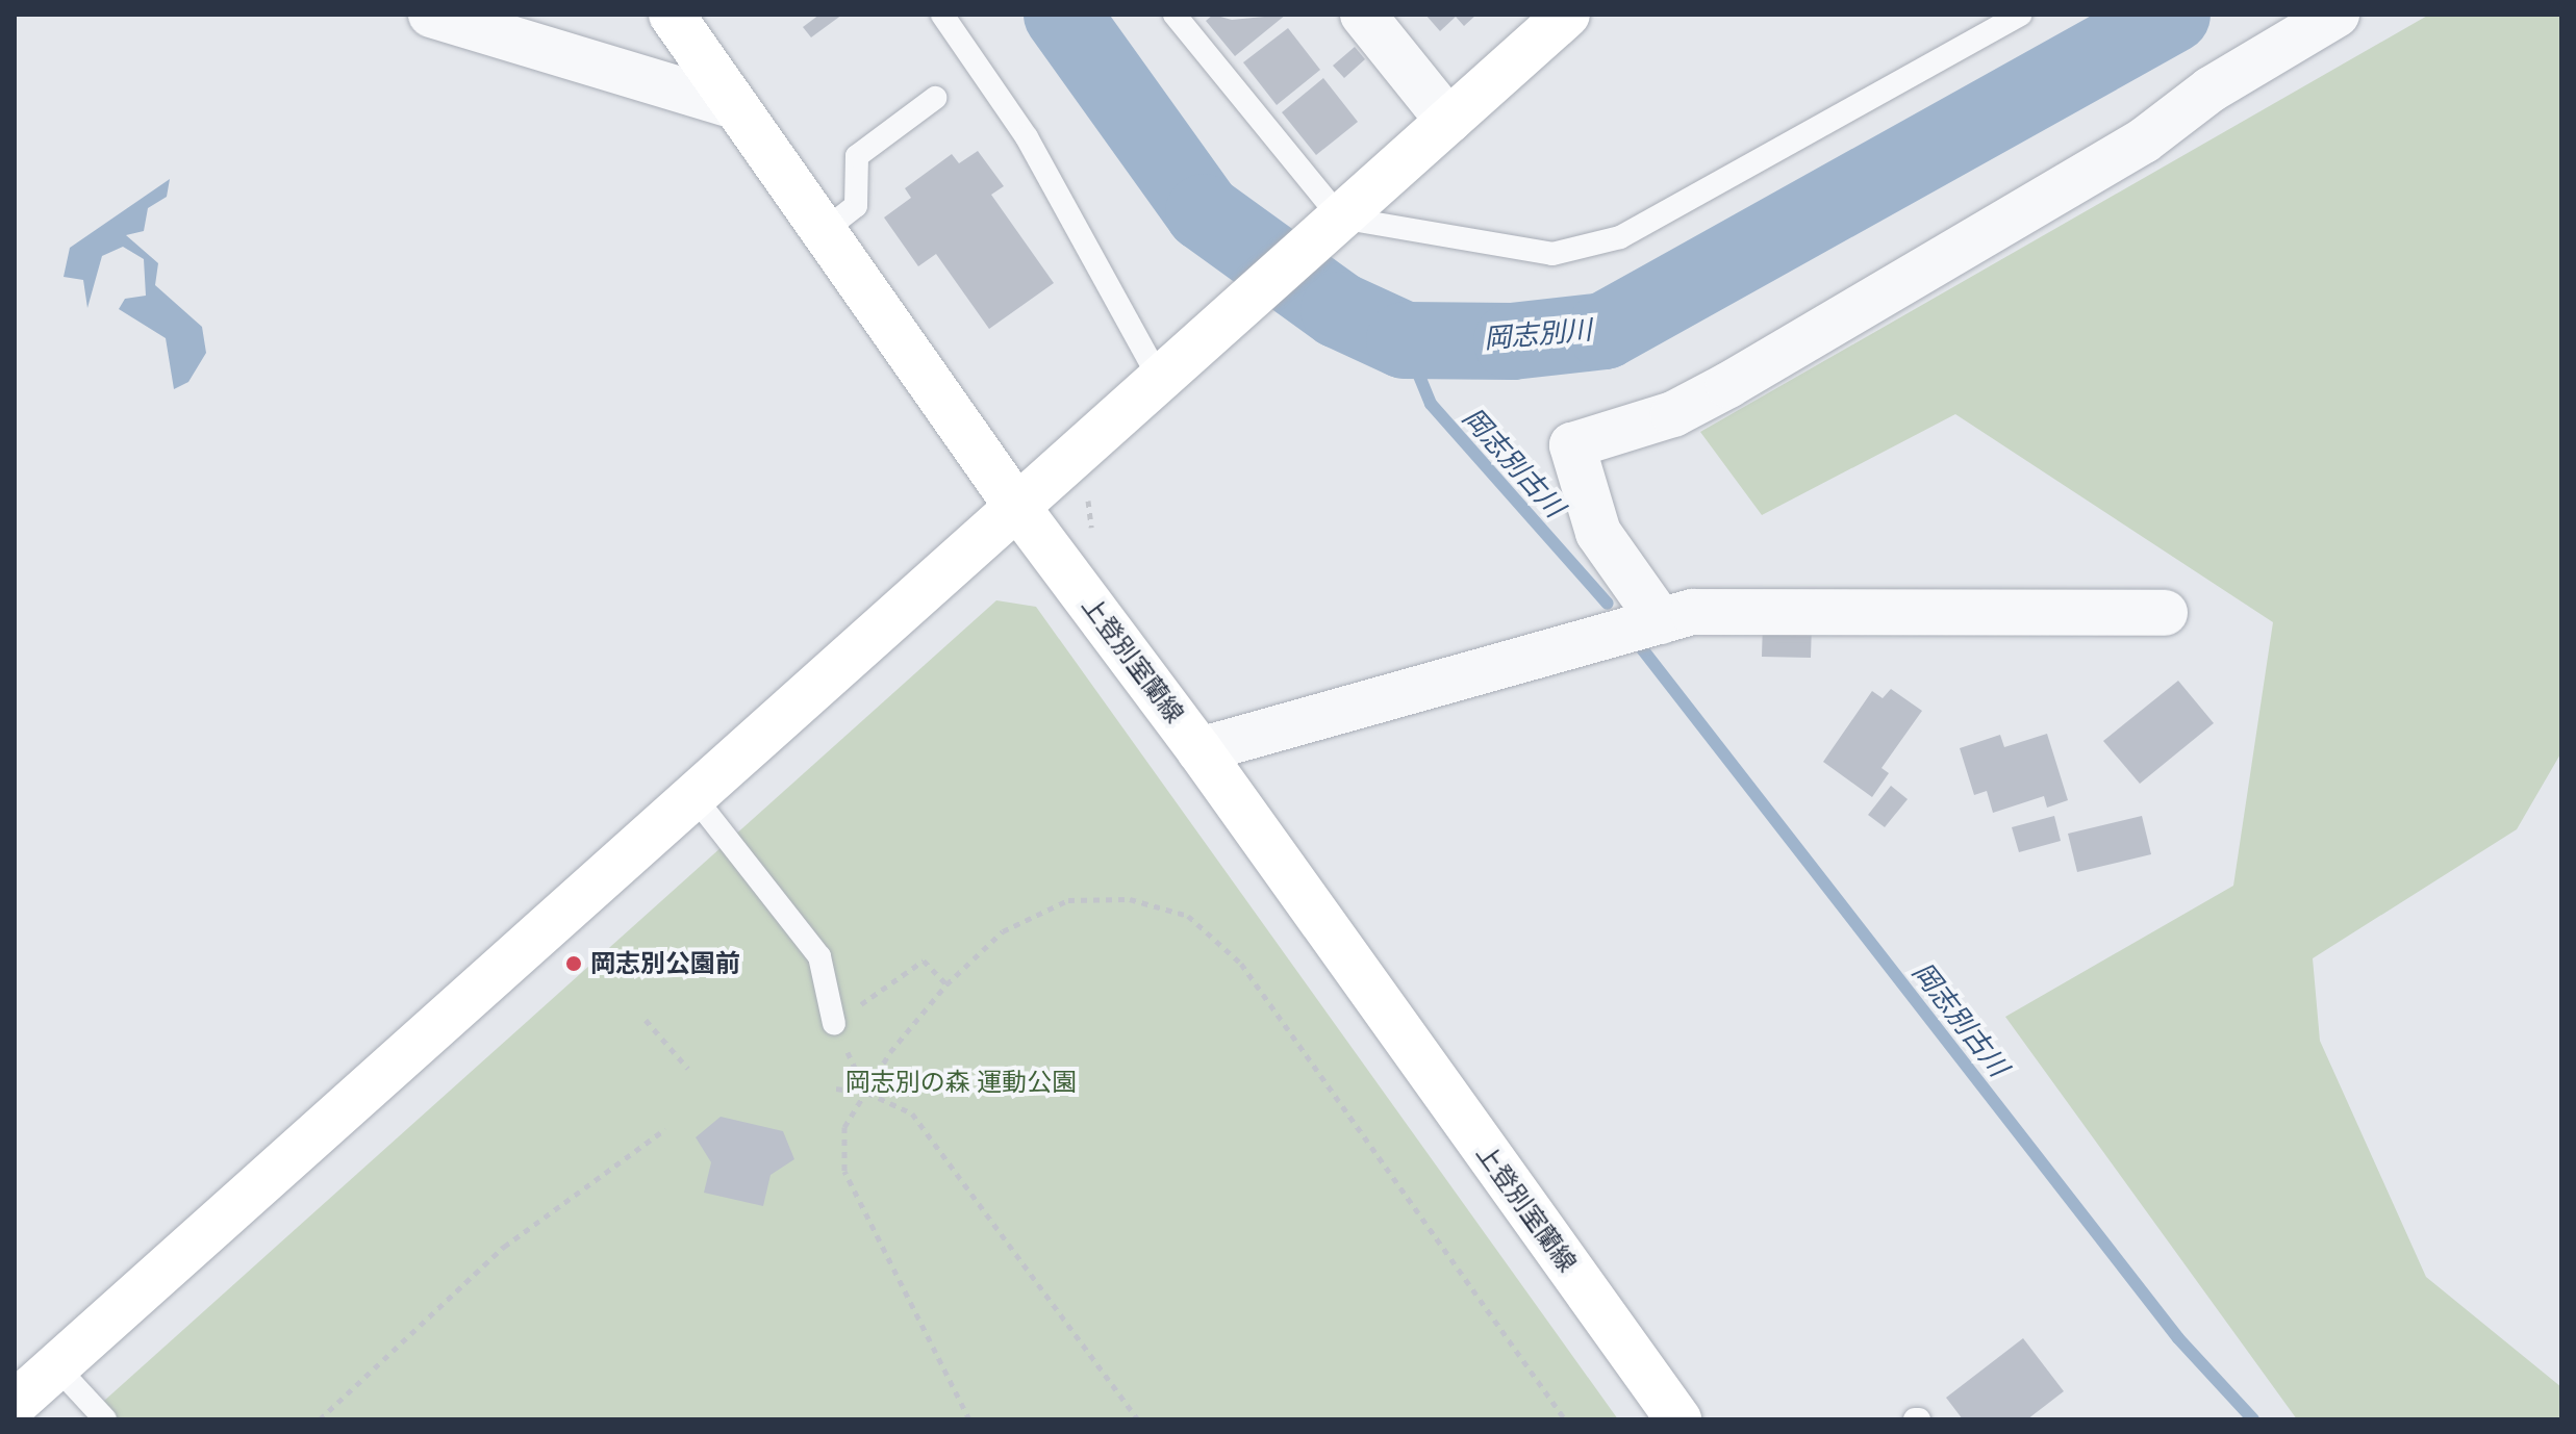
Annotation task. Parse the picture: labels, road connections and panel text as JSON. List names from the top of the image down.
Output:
{
  "streets": {
    "street": ["上登別室蘭線"]
  },
  "water": ["岡志別川", "岡志別古川"],
  "parks": ["岡志別の森 運動公園"],
  "places": ["岡志別公園前"]
}
